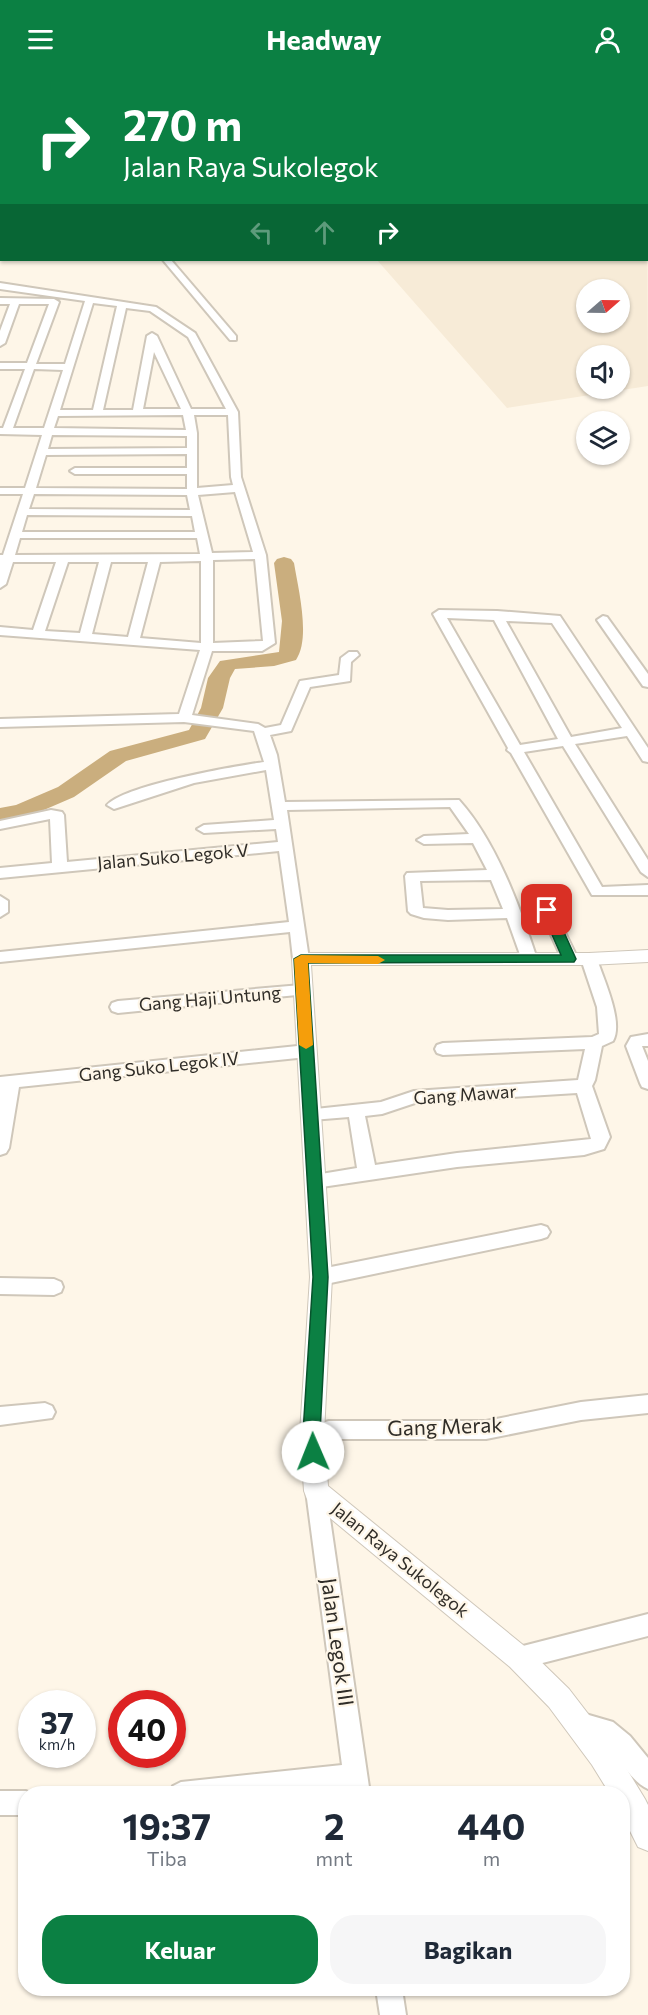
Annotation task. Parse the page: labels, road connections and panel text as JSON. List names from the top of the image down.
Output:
{
  "streets": {
    "street": [
      "Jalan Suko Legok V",
      "Gang Haji Untung",
      "Gang Suko Legok IV",
      "Gang Mawar",
      "Gang Merak",
      "Jalan Raya Sukolegok",
      "Jalan Legok III"
    ]
  },
  "crossings": [
    ["Gang Haji Untung", "Jalan Raya Sukolegok"],
    ["Gang Suko Legok IV", "Jalan Raya Sukolegok"],
    ["Gang Mawar", "Jalan Raya Sukolegok"],
    ["Gang Merak", "Jalan Raya Sukolegok"],
    ["Jalan Raya Sukolegok", "Jalan Legok III"]
  ],
  "north": "right",
  "page": {
    "header": "Headway",
    "turn": ["270 m", "Jalan Raya Sukolegok"],
    "speed": "37 km/h",
    "limit": "40",
    "eta": [
      "19:37",
      "Tiba",
      "2",
      "mnt",
      "440",
      "m"
    ],
    "buttons": ["Keluar", "Bagikan"]
  }
}
